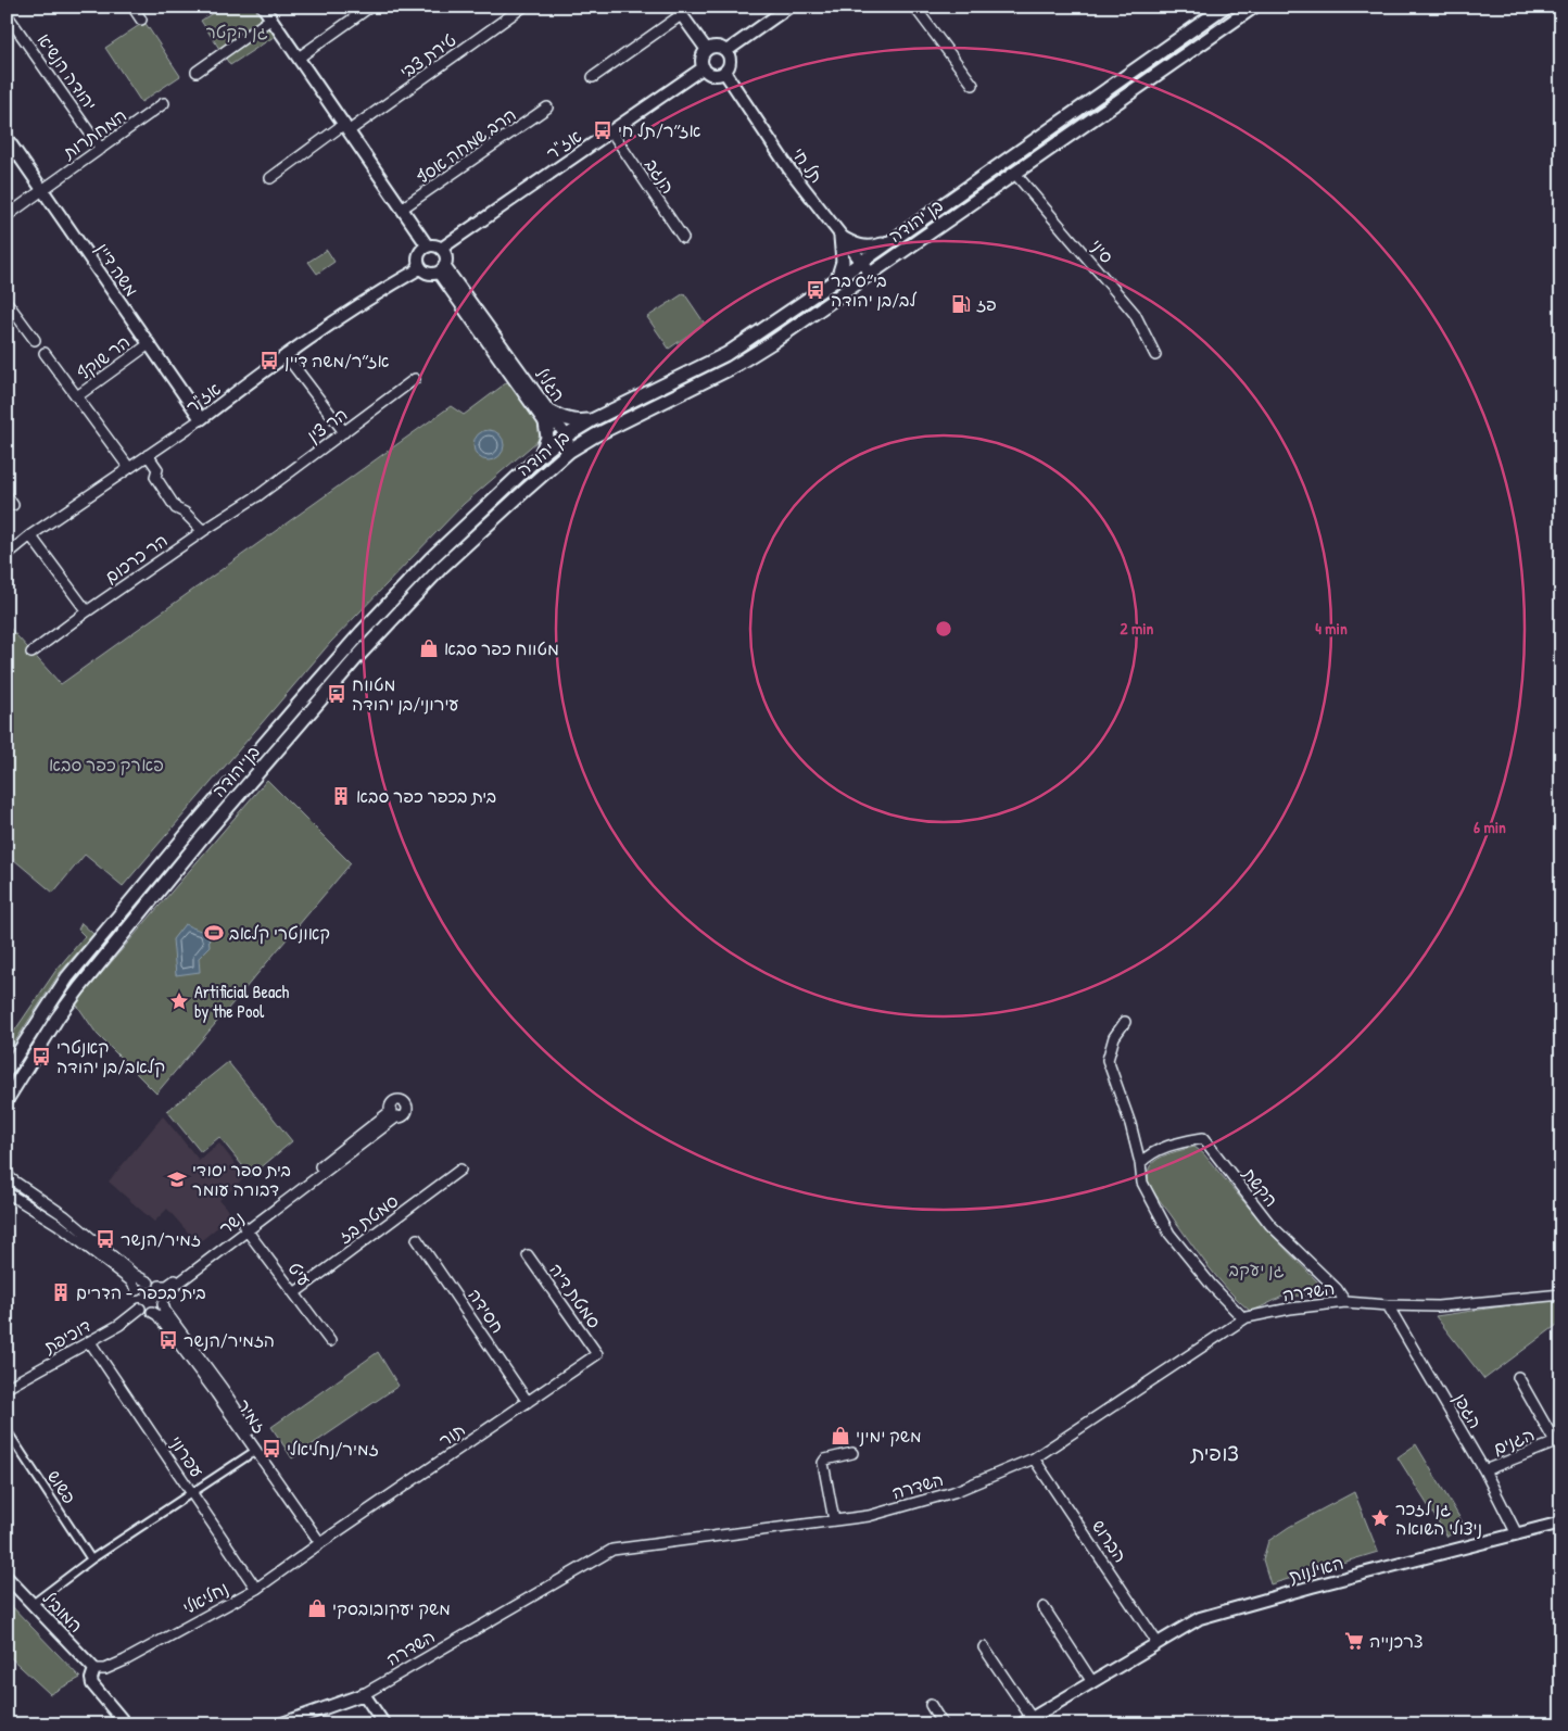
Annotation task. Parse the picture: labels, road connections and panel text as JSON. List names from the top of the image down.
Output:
{
  "streets": {
    "main road": ["בן יהודה"],
    "street": [
      "טירת צבי",
      "יהודה הנשיא",
      "המחתרות",
      "אז\"ר",
      "הרב שמחה אסף",
      "תל חי",
      "הנגב",
      "סיני",
      "משה דיין",
      "הר שוקף",
      "הגליל",
      "הר צין",
      "הר כרכום",
      "הקשת",
      "סמטת בז",
      "נשר",
      "עיט",
      "השדרה",
      "סמטת דיה",
      "חסידה",
      "דוכיפת",
      "הגפן",
      "זמיר",
      "תור",
      "הגנים",
      "עפרוני",
      "פשוש",
      "הברוש",
      "האילנות",
      "נחליאלי",
      "המוביל"
    ]
  },
  "crossings": [
    ["יהודה הנשיא", "המחתרות"],
    ["המחתרות", "משה דיין"],
    ["אז\"ר", "תל חי"],
    ["אז\"ר", "הנגב"],
    ["אז\"ר", "משה דיין"],
    ["אז\"ר", "הר שוקף"],
    ["אז\"ר", "הגליל"],
    ["תל חי", "בן יהודה"],
    ["בן יהודה", "סיני"],
    ["בן יהודה", "הגליל"],
    ["משה דיין", "הר שוקף"],
    ["הר צין", "הר כרכום"],
    ["הקשת", "השדרה"],
    ["סמטת בז", "עיט"],
    ["נשר", "עיט"],
    ["נשר", "דוכיפת"],
    ["נשר", "זמיר"],
    ["השדרה", "הגפן"],
    ["השדרה", "הברוש"],
    ["סמטת דיה", "תור"],
    ["חסידה", "תור"],
    ["דוכיפת", "זמיר"],
    ["דוכיפת", "עפרוני"],
    ["הגפן", "הגנים"],
    ["הגפן", "האילנות"],
    ["זמיר", "תור"],
    ["זמיר", "נחליאלי"],
    ["תור", "נחליאלי"],
    ["עפרוני", "נחליאלי"],
    ["הברוש", "האילנות"],
    ["נחליאלי", "המוביל"]
  ],
  "districts": ["צופית"],
  "parks": ["גן הקטר", "פארק כפר סבא", "גן יעקב"],
  "places": {
    "bus stop": [
      "אז״ר/תל חי",
      "בי״ס בר לב/בן יהודה",
      "אז״ר/משה דיין",
      "מטווח עירוני/בן יהודה",
      "קאנטרי קלאב/בן יהודה",
      "זמיר/הנשר",
      "הזמיר/הנשר",
      "זמיר/נחליאלי"
    ],
    "fuel station": ["פז"],
    "shop": ["מטווח כפר סבא", "משק ימיני", "משק יעקובובסקי"],
    "building": ["בית בכפר כפר סבא", "בית בכפר - הדרים"],
    "sports": ["קאונטרי קלאב"],
    "place": ["Artificial Beach by the Pool", "גן לזכר ניצולי השואה"],
    "school or university": ["בית ספר יסודי דבורה עומר"],
    "supermarket": ["צרכנייה"]
  },
  "rings": ["2 min", "4 min", "6 min"]
}
